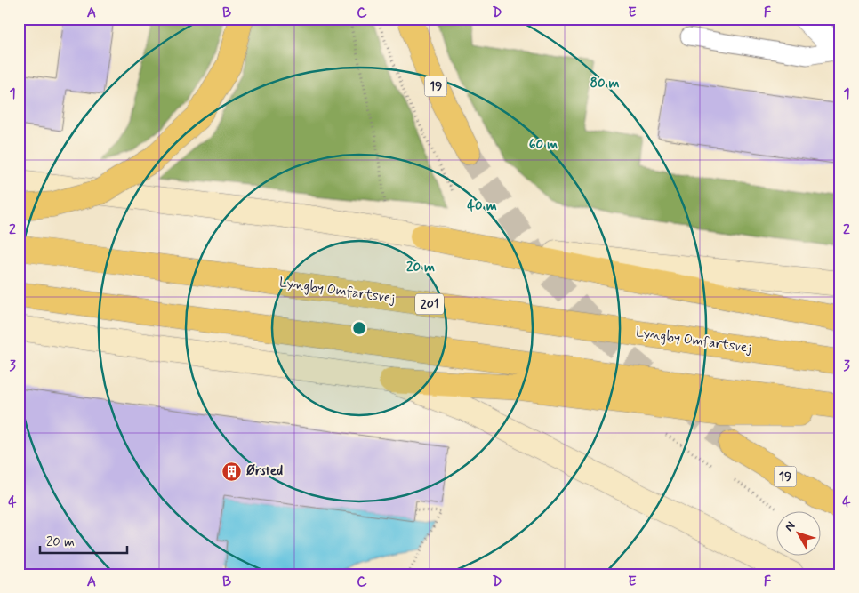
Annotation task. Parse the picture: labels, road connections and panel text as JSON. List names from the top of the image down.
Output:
{
  "streets": {
    "highway": ["19", "Lyngby Omfartsvej", "201"]
  },
  "places": {
    "building": ["Ørsted"]
  },
  "scale_bar": "20 m",
  "north": "top left",
  "grid": {
    "columns": [
      "A",
      "B",
      "C",
      "D",
      "E",
      "F"
    ],
    "rows": [
      "1",
      "2",
      "3",
      "4"
    ]
  },
  "rings": [
    "80 m",
    "60 m",
    "40 m",
    "20 m"
  ]
}
